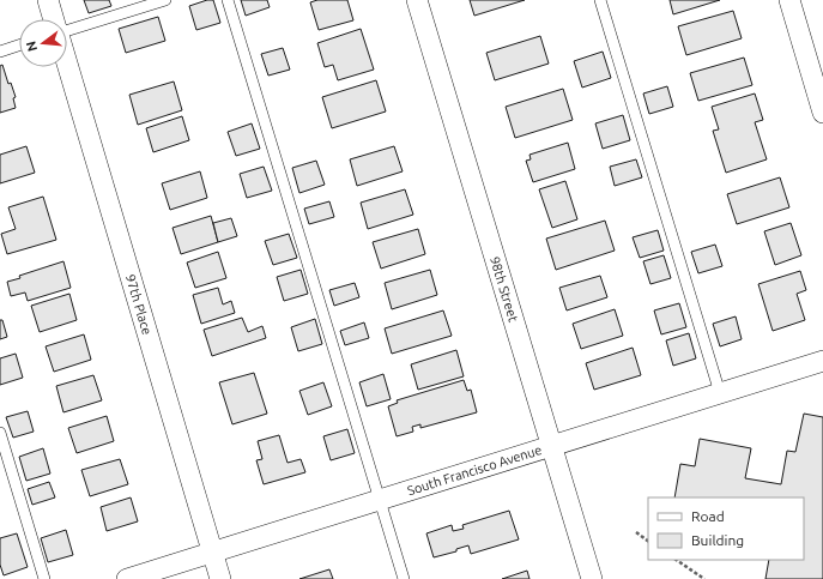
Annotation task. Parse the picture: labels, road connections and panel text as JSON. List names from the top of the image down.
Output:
{
  "streets": {
    "street": ["98th Street", "97th Place", "South Francisco Avenue"]
  },
  "crossings": [
    ["98th Street", "South Francisco Avenue"],
    ["97th Place", "South Francisco Avenue"]
  ],
  "legend": ["Road", "Building"],
  "north": "left"
}
